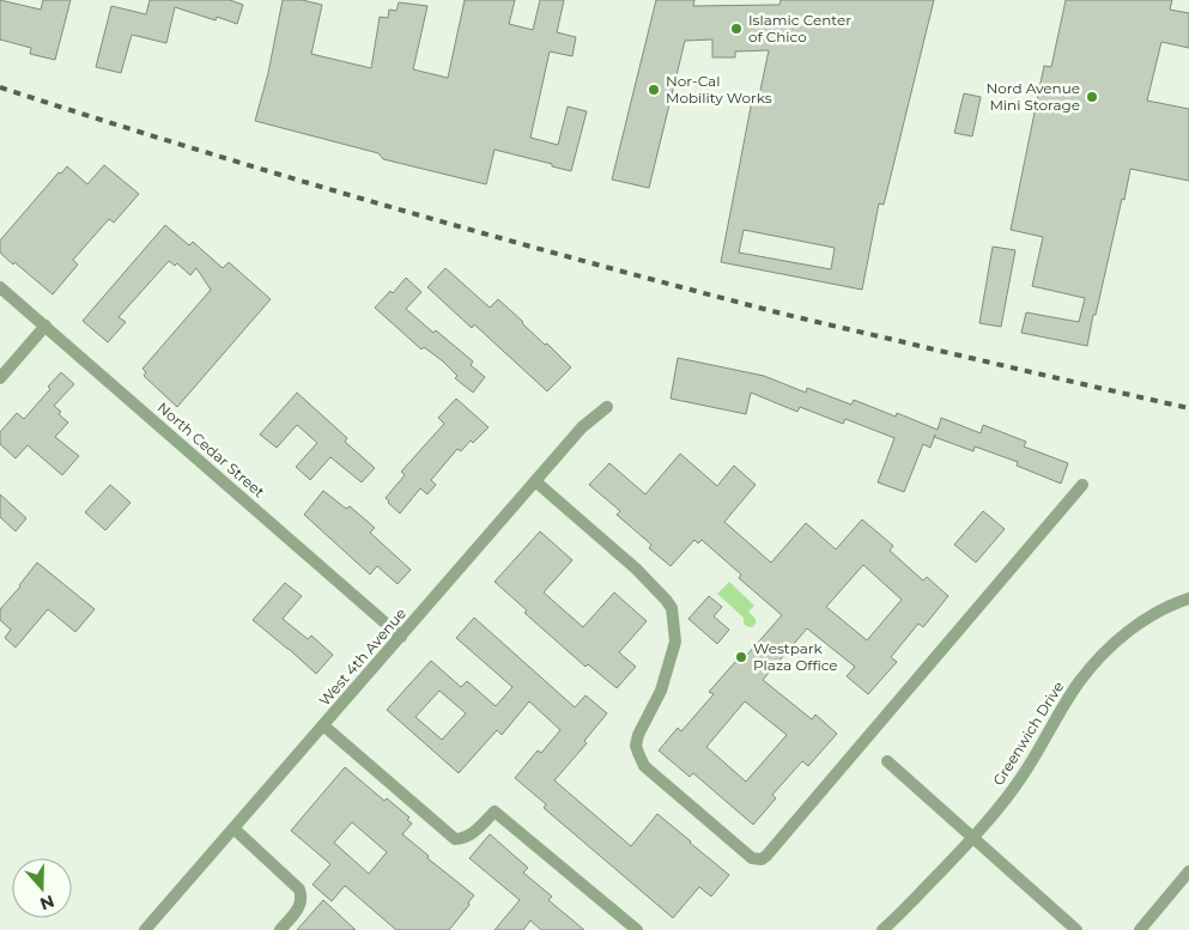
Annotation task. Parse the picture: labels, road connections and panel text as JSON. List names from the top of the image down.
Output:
{
  "streets": {
    "street": ["North Cedar Street", "West 4th Avenue", "Greenwich Drive"]
  },
  "crossings": [
    ["North Cedar Street", "West 4th Avenue"]
  ],
  "places": [
    "Islamic Center of Chico",
    "Nor-Cal Mobility Works",
    "Nord Avenue Mini Storage",
    "Westpark Plaza Office"
  ],
  "north": "bottom"
}
